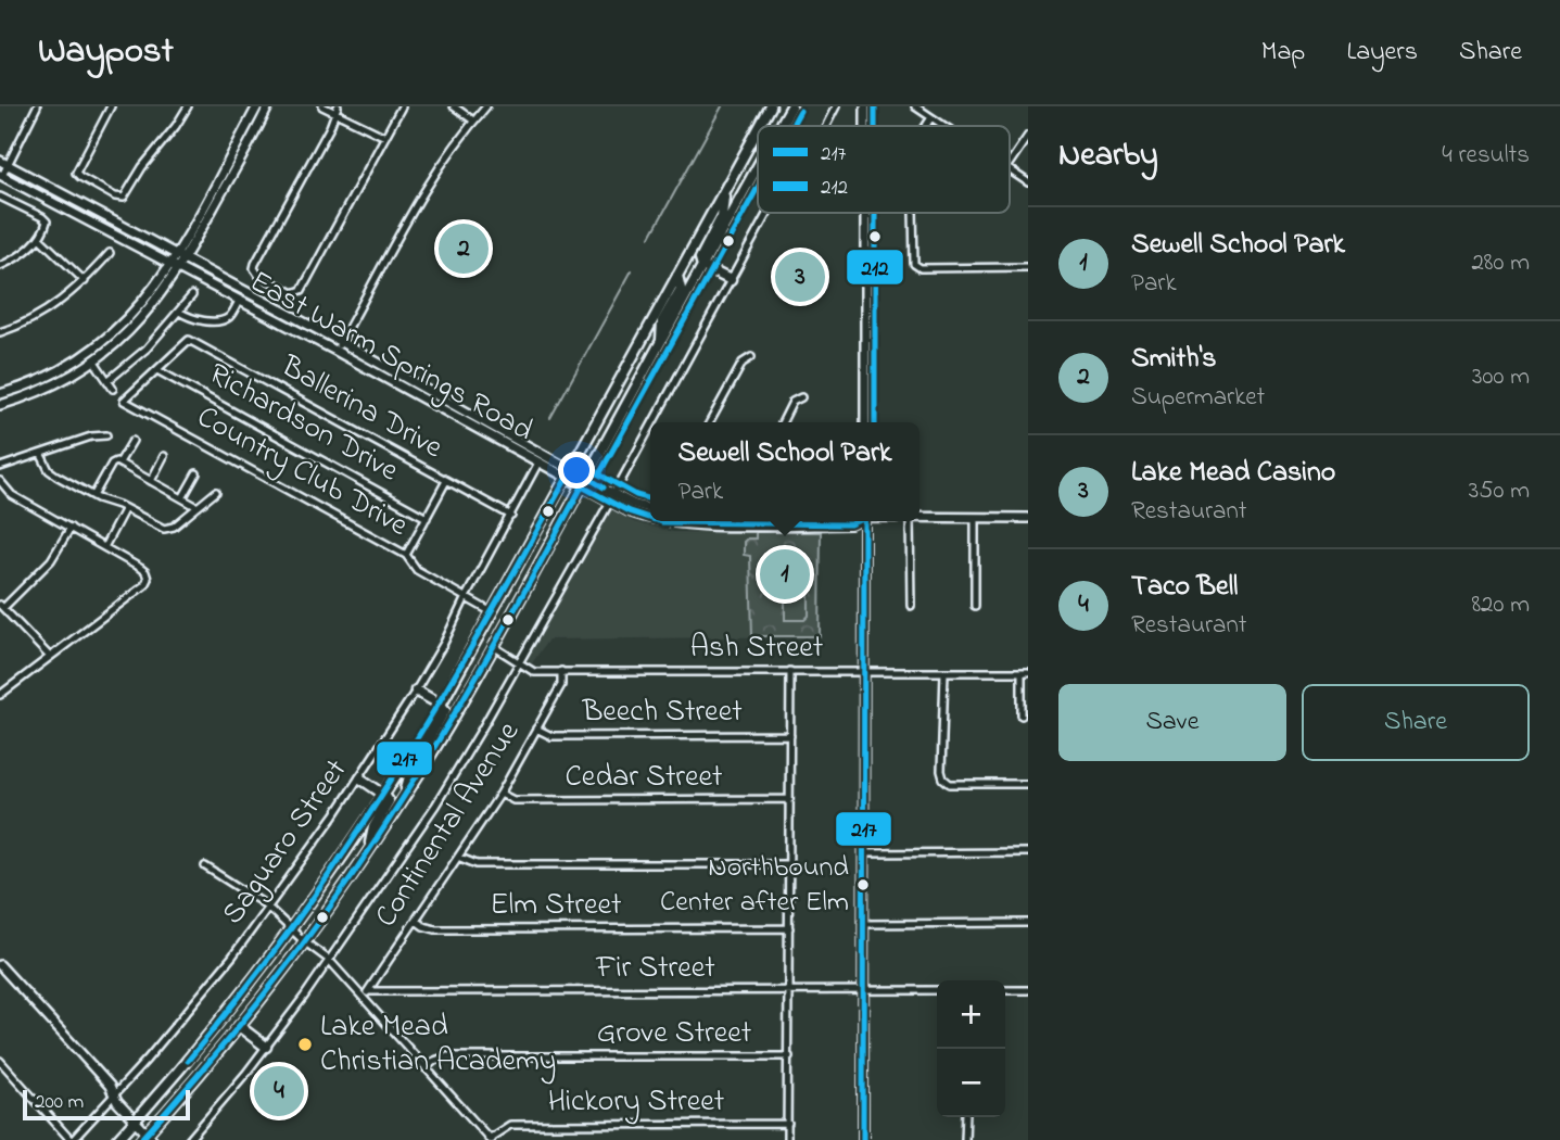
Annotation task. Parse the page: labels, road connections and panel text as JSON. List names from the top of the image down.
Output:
{
  "streets": {
    "main road": ["East Warm Springs Road"],
    "street": [
      "Ballerina Drive",
      "Richardson Drive",
      "Country Club Drive",
      "Ash Street",
      "Beech Street",
      "Cedar Street",
      "Continental Avenue",
      "Saguaro Street",
      "Elm Street",
      "Fir Street",
      "Grove Street",
      "Hickory Street"
    ]
  },
  "crossings": [
    ["East Warm Springs Road", "Saguaro Street"],
    ["Ballerina Drive", "Richardson Drive"],
    ["Ballerina Drive", "Country Club Drive"],
    ["Ballerina Drive", "Saguaro Street"],
    ["Richardson Drive", "Country Club Drive"],
    ["Country Club Drive", "Saguaro Street"],
    ["Ash Street", "Continental Avenue"],
    ["Beech Street", "Continental Avenue"],
    ["Cedar Street", "Continental Avenue"],
    ["Continental Avenue", "Elm Street"],
    ["Continental Avenue", "Fir Street"]
  ],
  "places": ["Northbound Center after Elm", "Lake Mead Christian Academy"],
  "lines": ["transit line 212", "transit line 217"],
  "legend": ["217", "212"],
  "scale_bar": "200 m",
  "page": {
    "header": "Waypost",
    "nav": ["Map", "Layers", "Share"],
    "heading": ["Nearby", "4 results"],
    "list": [
      {
        "mark": "1",
        "name": "Sewell School Park",
        "note": "Park",
        "value": "280 m"
      },
      {
        "mark": "2",
        "name": "Smith's",
        "note": "Supermarket",
        "value": "300 m"
      },
      {
        "mark": "3",
        "name": "Lake Mead Casino",
        "note": "Restaurant",
        "value": "350 m"
      },
      {
        "mark": "4",
        "name": "Taco Bell",
        "note": "Restaurant",
        "value": "820 m"
      }
    ],
    "pins": [
      "2",
      "3",
      "1",
      "4"
    ],
    "popup": ["Sewell School Park", "Park"],
    "buttons": ["Save", "Share"],
    "map_buttons": ["+", "−"],
    "scale": "200 m"
  }
}
